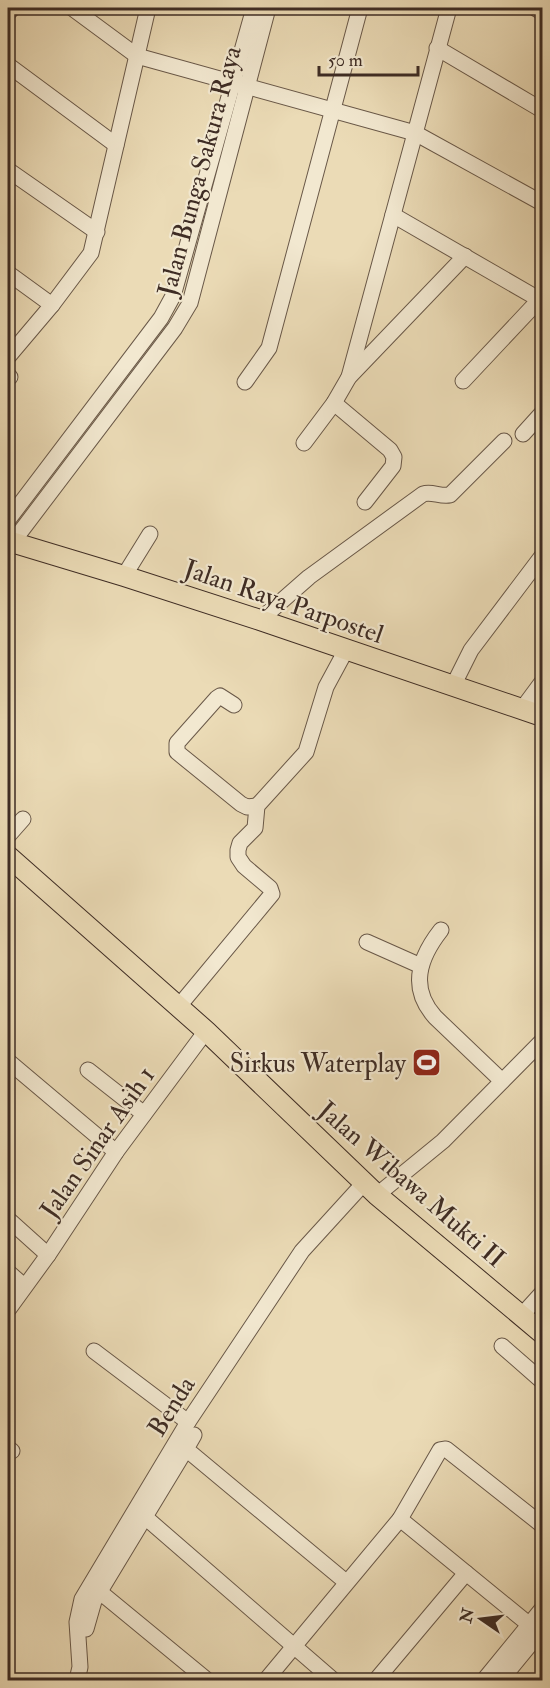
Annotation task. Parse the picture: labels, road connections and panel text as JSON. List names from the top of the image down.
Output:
{
  "streets": {
    "main road": ["Jalan Raya Parpostel", "Jalan Wibawa Mukti II"],
    "street": ["Jalan Bunga Sakura Raya", "Jalan Sinar Asih 1", "Benda"]
  },
  "crossings": [
    ["Jalan Bunga Sakura Raya", "Jalan Raya Parpostel"],
    ["Jalan Sinar Asih 1", "Jalan Wibawa Mukti II"],
    ["Jalan Wibawa Mukti II", "Benda"]
  ],
  "places": {
    "sports": ["Sirkus Waterplay"]
  },
  "scale_bar": "50 m",
  "north": "left"
}
